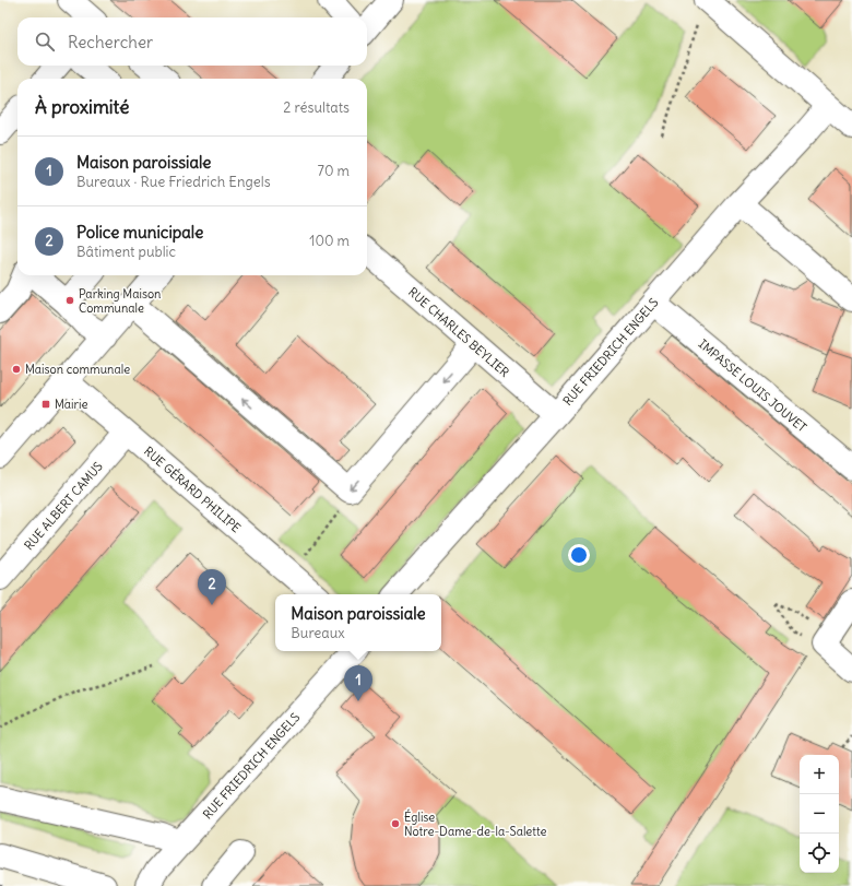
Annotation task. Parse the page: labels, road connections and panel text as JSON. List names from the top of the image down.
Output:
{
  "streets": {
    "street": [
      "RUE CHARLES BEYLIER",
      "RUE FRIEDRICH ENGELS",
      "IMPASSE LOUIS JOUVET",
      "RUE GÉRARD PHILIPE",
      "RUE ALBERT CAMUS"
    ]
  },
  "crossings": [
    ["RUE CHARLES BEYLIER", "RUE FRIEDRICH ENGELS"],
    ["RUE FRIEDRICH ENGELS", "IMPASSE LOUIS JOUVET"],
    ["RUE GÉRARD PHILIPE", "RUE ALBERT CAMUS"]
  ],
  "places": {
    "other": ["Parking Maison Communale", "Maison communale", "Église Notre-Dame-de-la-Salette"],
    "transit": ["Mairie"]
  },
  "page": {
    "search": "Rechercher",
    "heading": ["À proximité", "2 résultats"],
    "list": [
      {
        "mark": "1",
        "name": "Maison paroissiale",
        "note": "Bureaux · Rue Friedrich Engels",
        "value": "70 m"
      },
      {
        "mark": "2",
        "name": "Police municipale",
        "note": "Bâtiment public",
        "value": "100 m"
      }
    ],
    "pins": ["2", "1"],
    "popup": ["Maison paroissiale", "Bureaux"],
    "map_buttons": ["+", "−"]
  }
}
